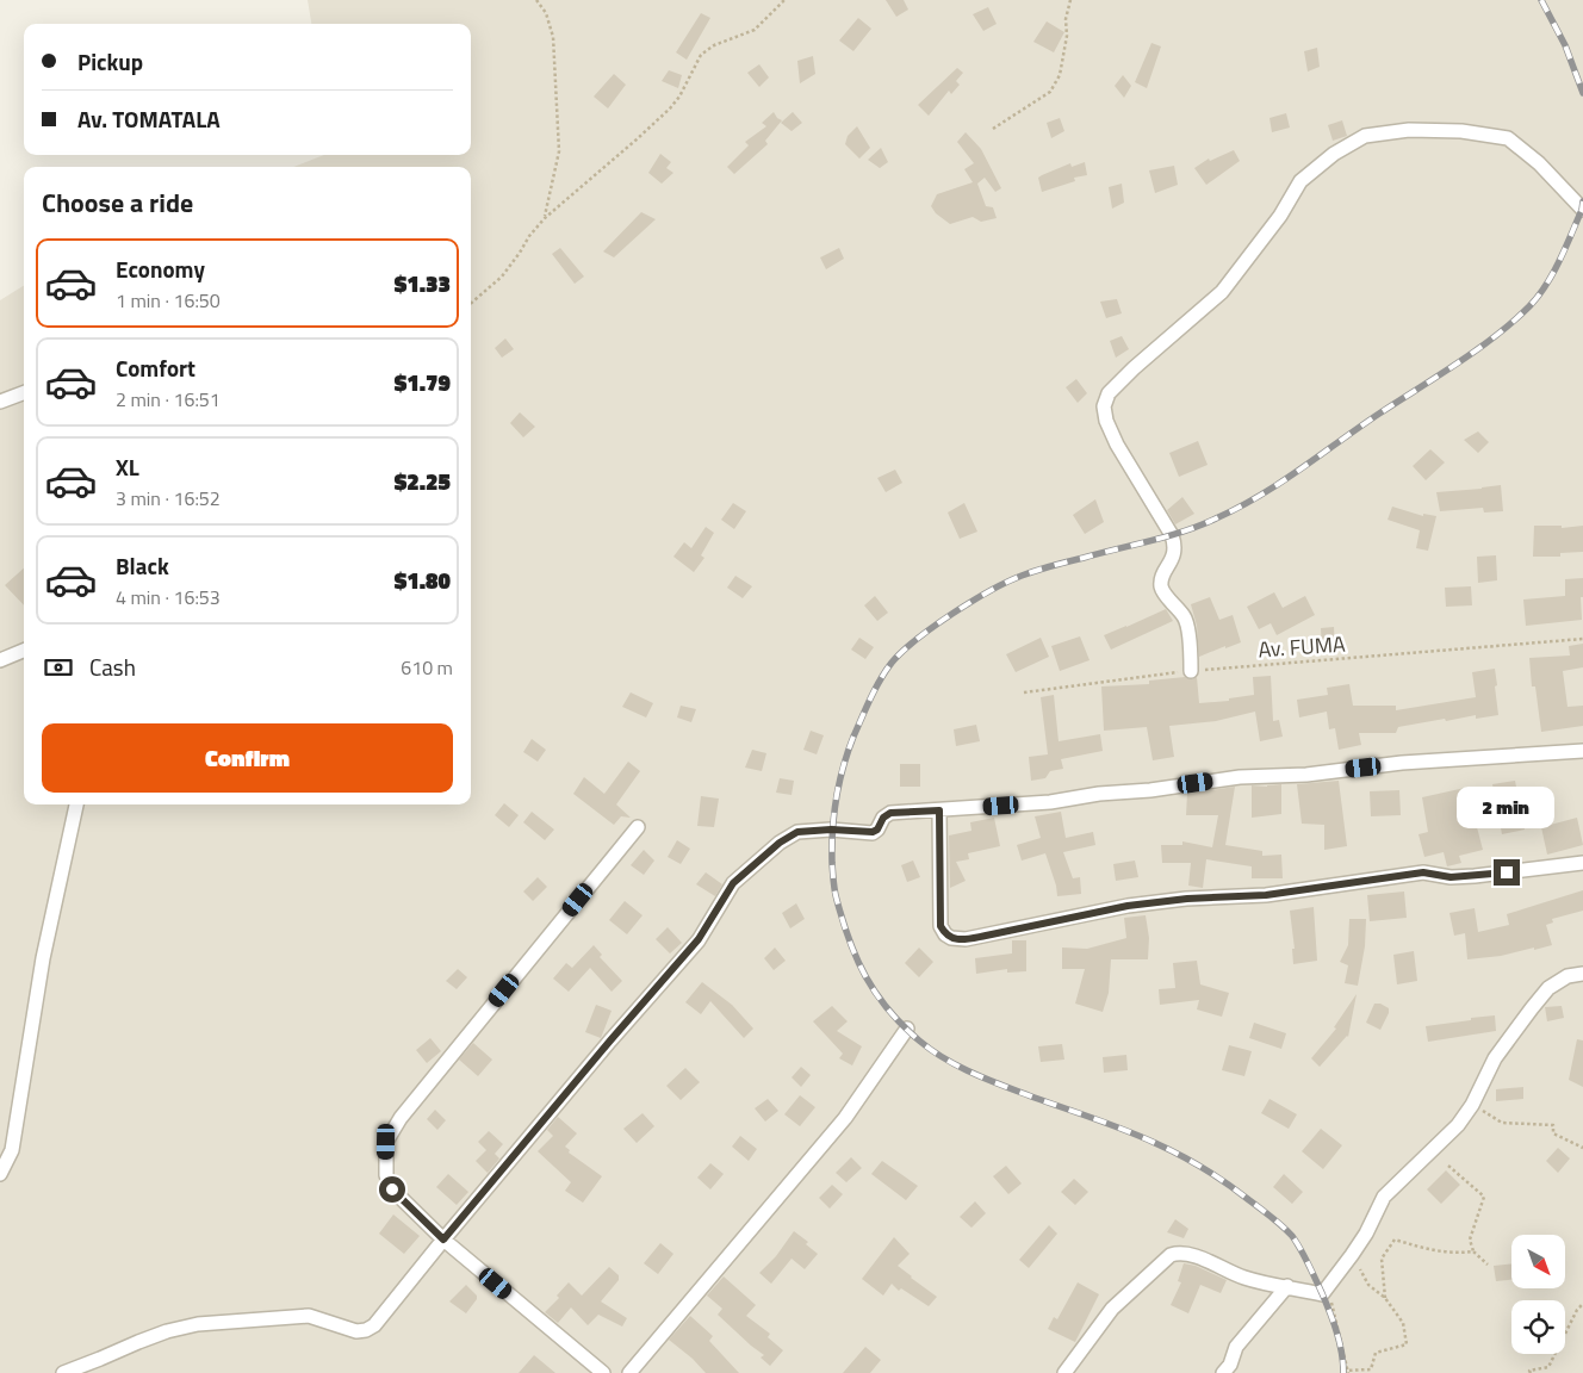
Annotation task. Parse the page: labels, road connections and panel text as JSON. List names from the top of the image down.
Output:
{
  "streets": {
    "path": ["Av. FUMA"]
  },
  "north": "bottom right",
  "page": {
    "banner": ["Pickup", "Av. TOMATALA"],
    "heading": "Choose a ride",
    "list": [
      {
        "name": "Economy",
        "note": "1 min · 16:50",
        "value": "$1.33"
      },
      {
        "name": "Comfort",
        "note": "2 min · 16:51",
        "value": "$1.79"
      },
      {
        "name": "XL",
        "note": "3 min · 16:52",
        "value": "$2.25"
      },
      {
        "name": "Black",
        "note": "4 min · 16:53",
        "value": "$1.80"
      }
    ],
    "pay": ["Cash", "610 m"],
    "buttons": "Confirm",
    "bubble": "2 min"
  }
}
